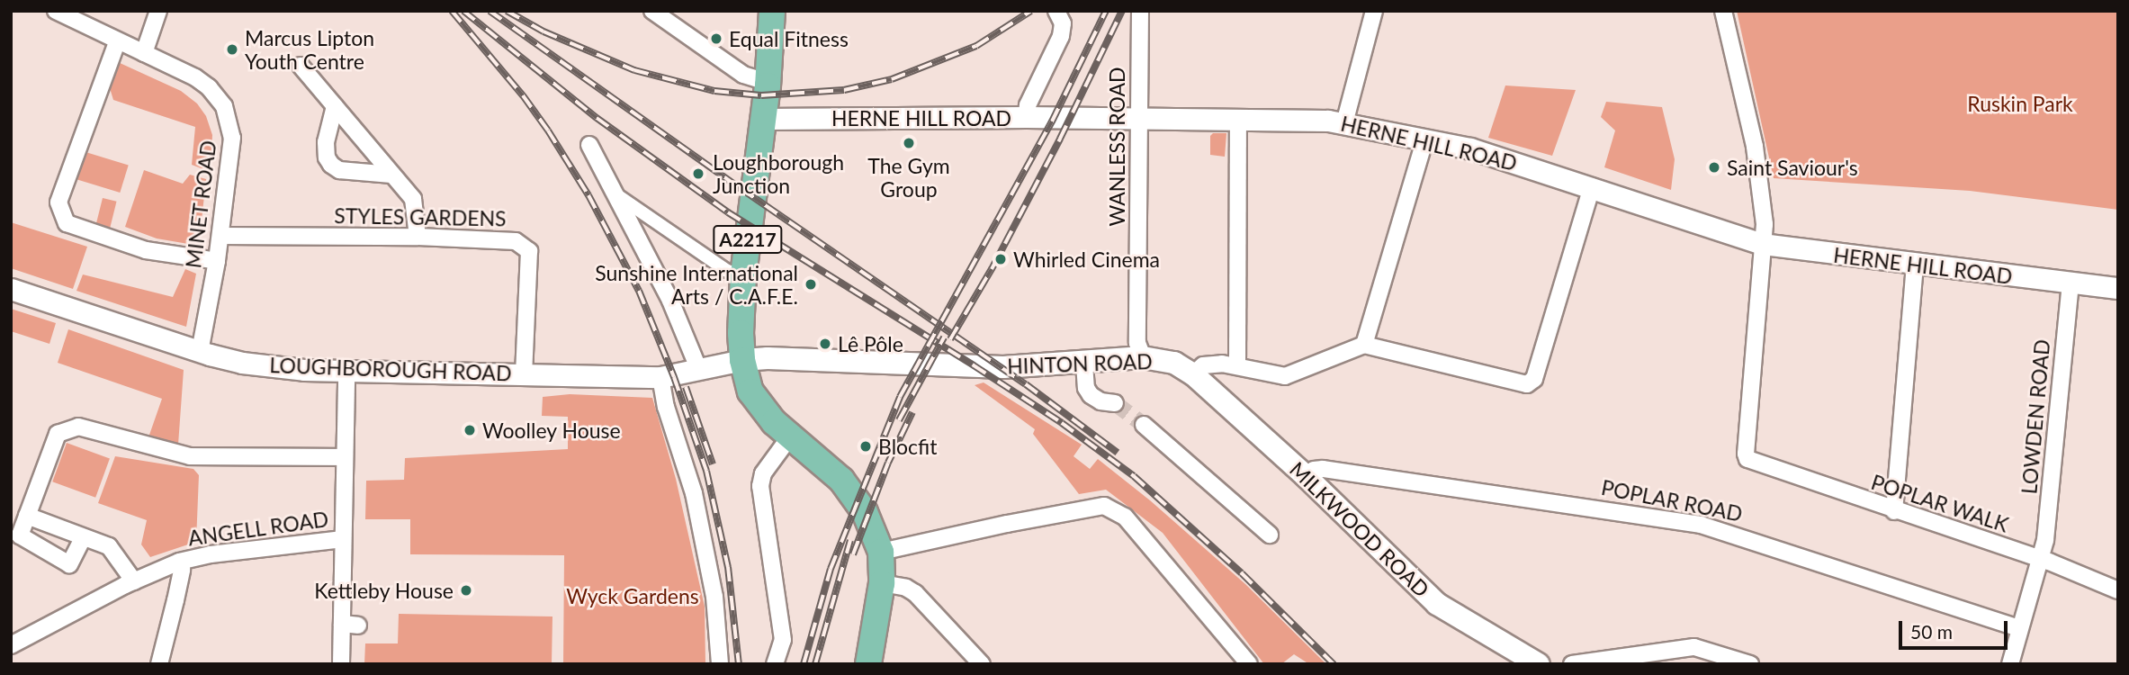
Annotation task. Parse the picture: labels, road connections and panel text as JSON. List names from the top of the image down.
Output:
{
  "streets": {
    "main road": ["A2217", "HINTON ROAD", "MILKWOOD ROAD"],
    "street": [
      "HERNE HILL ROAD",
      "WANLESS ROAD",
      "MINET ROAD",
      "STYLES GARDENS",
      "LOUGHBOROUGH ROAD",
      "LOWDEN ROAD",
      "POPLAR ROAD",
      "POPLAR WALK",
      "ANGELL ROAD"
    ]
  },
  "crossings": [
    ["HERNE HILL ROAD", "WANLESS ROAD"],
    ["HERNE HILL ROAD", "A2217"],
    ["HERNE HILL ROAD", "LOWDEN ROAD"],
    ["HERNE HILL ROAD", "POPLAR WALK"],
    ["WANLESS ROAD", "HINTON ROAD"],
    ["MINET ROAD", "STYLES GARDENS"],
    ["MINET ROAD", "LOUGHBOROUGH ROAD"],
    ["STYLES GARDENS", "LOUGHBOROUGH ROAD"],
    ["A2217", "HINTON ROAD"],
    ["A2217", "LOUGHBOROUGH ROAD"],
    ["HINTON ROAD", "LOUGHBOROUGH ROAD"],
    ["HINTON ROAD", "MILKWOOD ROAD"],
    ["LOWDEN ROAD", "POPLAR ROAD"],
    ["LOWDEN ROAD", "POPLAR WALK"],
    ["POPLAR ROAD", "MILKWOOD ROAD"]
  ],
  "parks": ["Ruskin Park", "Wyck Gardens"],
  "places": [
    "Equal Fitness",
    "Marcus Lipton Youth Centre",
    "The Gym Group",
    "Saint Saviour's",
    "Loughborough Junction",
    "Whirled Cinema",
    "Sunshine International Arts / C.A.F.E.",
    "Lê Pôle",
    "Woolley House",
    "Blocfit",
    "Kettleby House"
  ],
  "scale_bar": "50 m"
}
